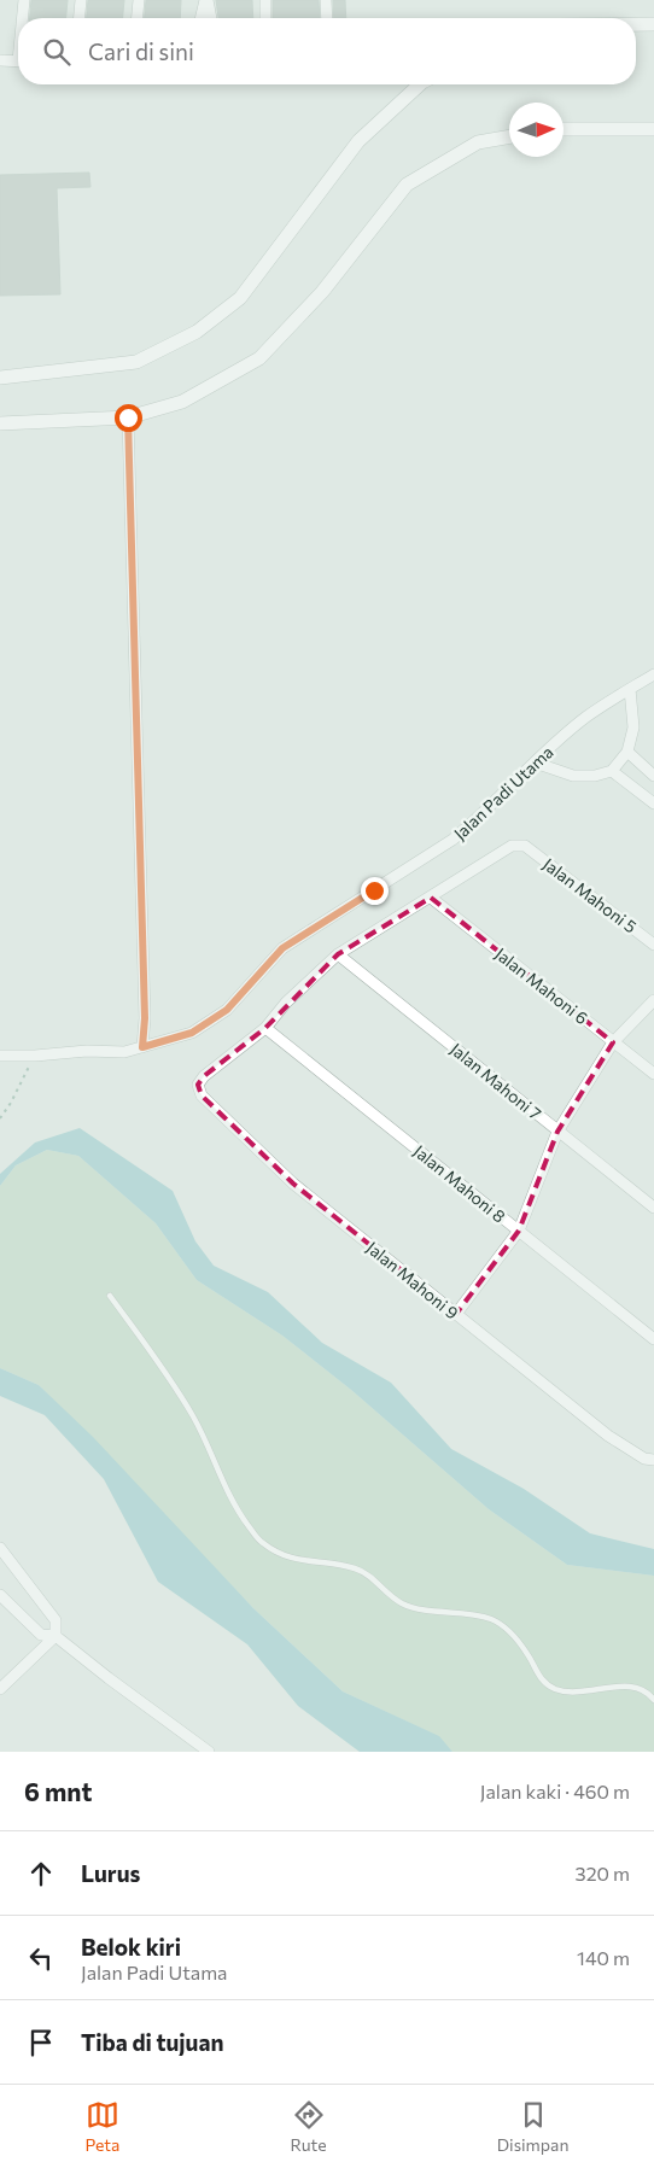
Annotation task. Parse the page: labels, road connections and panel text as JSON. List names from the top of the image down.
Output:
{
  "streets": {
    "street": [
      "Jalan Padi Utama",
      "Jalan Mahoni 5",
      "Jalan Mahoni 6",
      "Jalan Mahoni 7",
      "Jalan Mahoni 8",
      "Jalan Mahoni 9"
    ]
  },
  "crossings": [
    ["Jalan Mahoni 5", "Jalan Mahoni 6"],
    ["Jalan Mahoni 8", "Jalan Mahoni 9"]
  ],
  "north": "right",
  "page": {
    "search": "Cari di sini",
    "heading": ["6 mnt", "Jalan kaki · 460 m"],
    "list": [
      ["Lurus", "320 m"],
      ["Belok kiri", "Jalan Padi Utama", "140 m"],
      "Tiba di tujuan"
    ],
    "nav": ["Peta", "Rute", "Disimpan"]
  }
}
